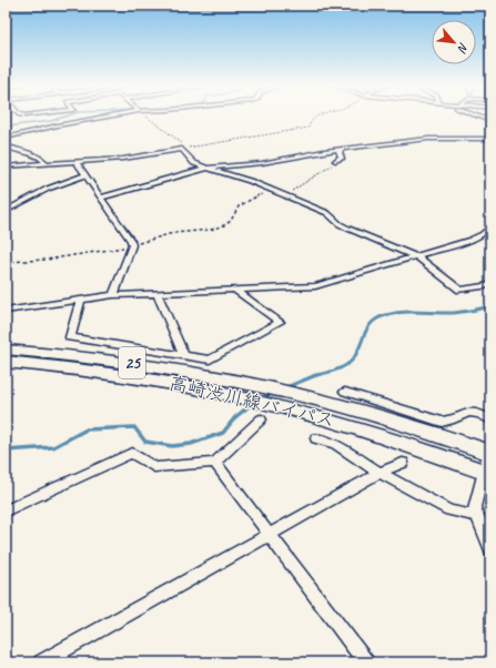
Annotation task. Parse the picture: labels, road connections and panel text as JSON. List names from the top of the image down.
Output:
{
  "streets": {
    "main road": ["25", "高崎渋川線バイパス"]
  },
  "north": "bottom right"
}
